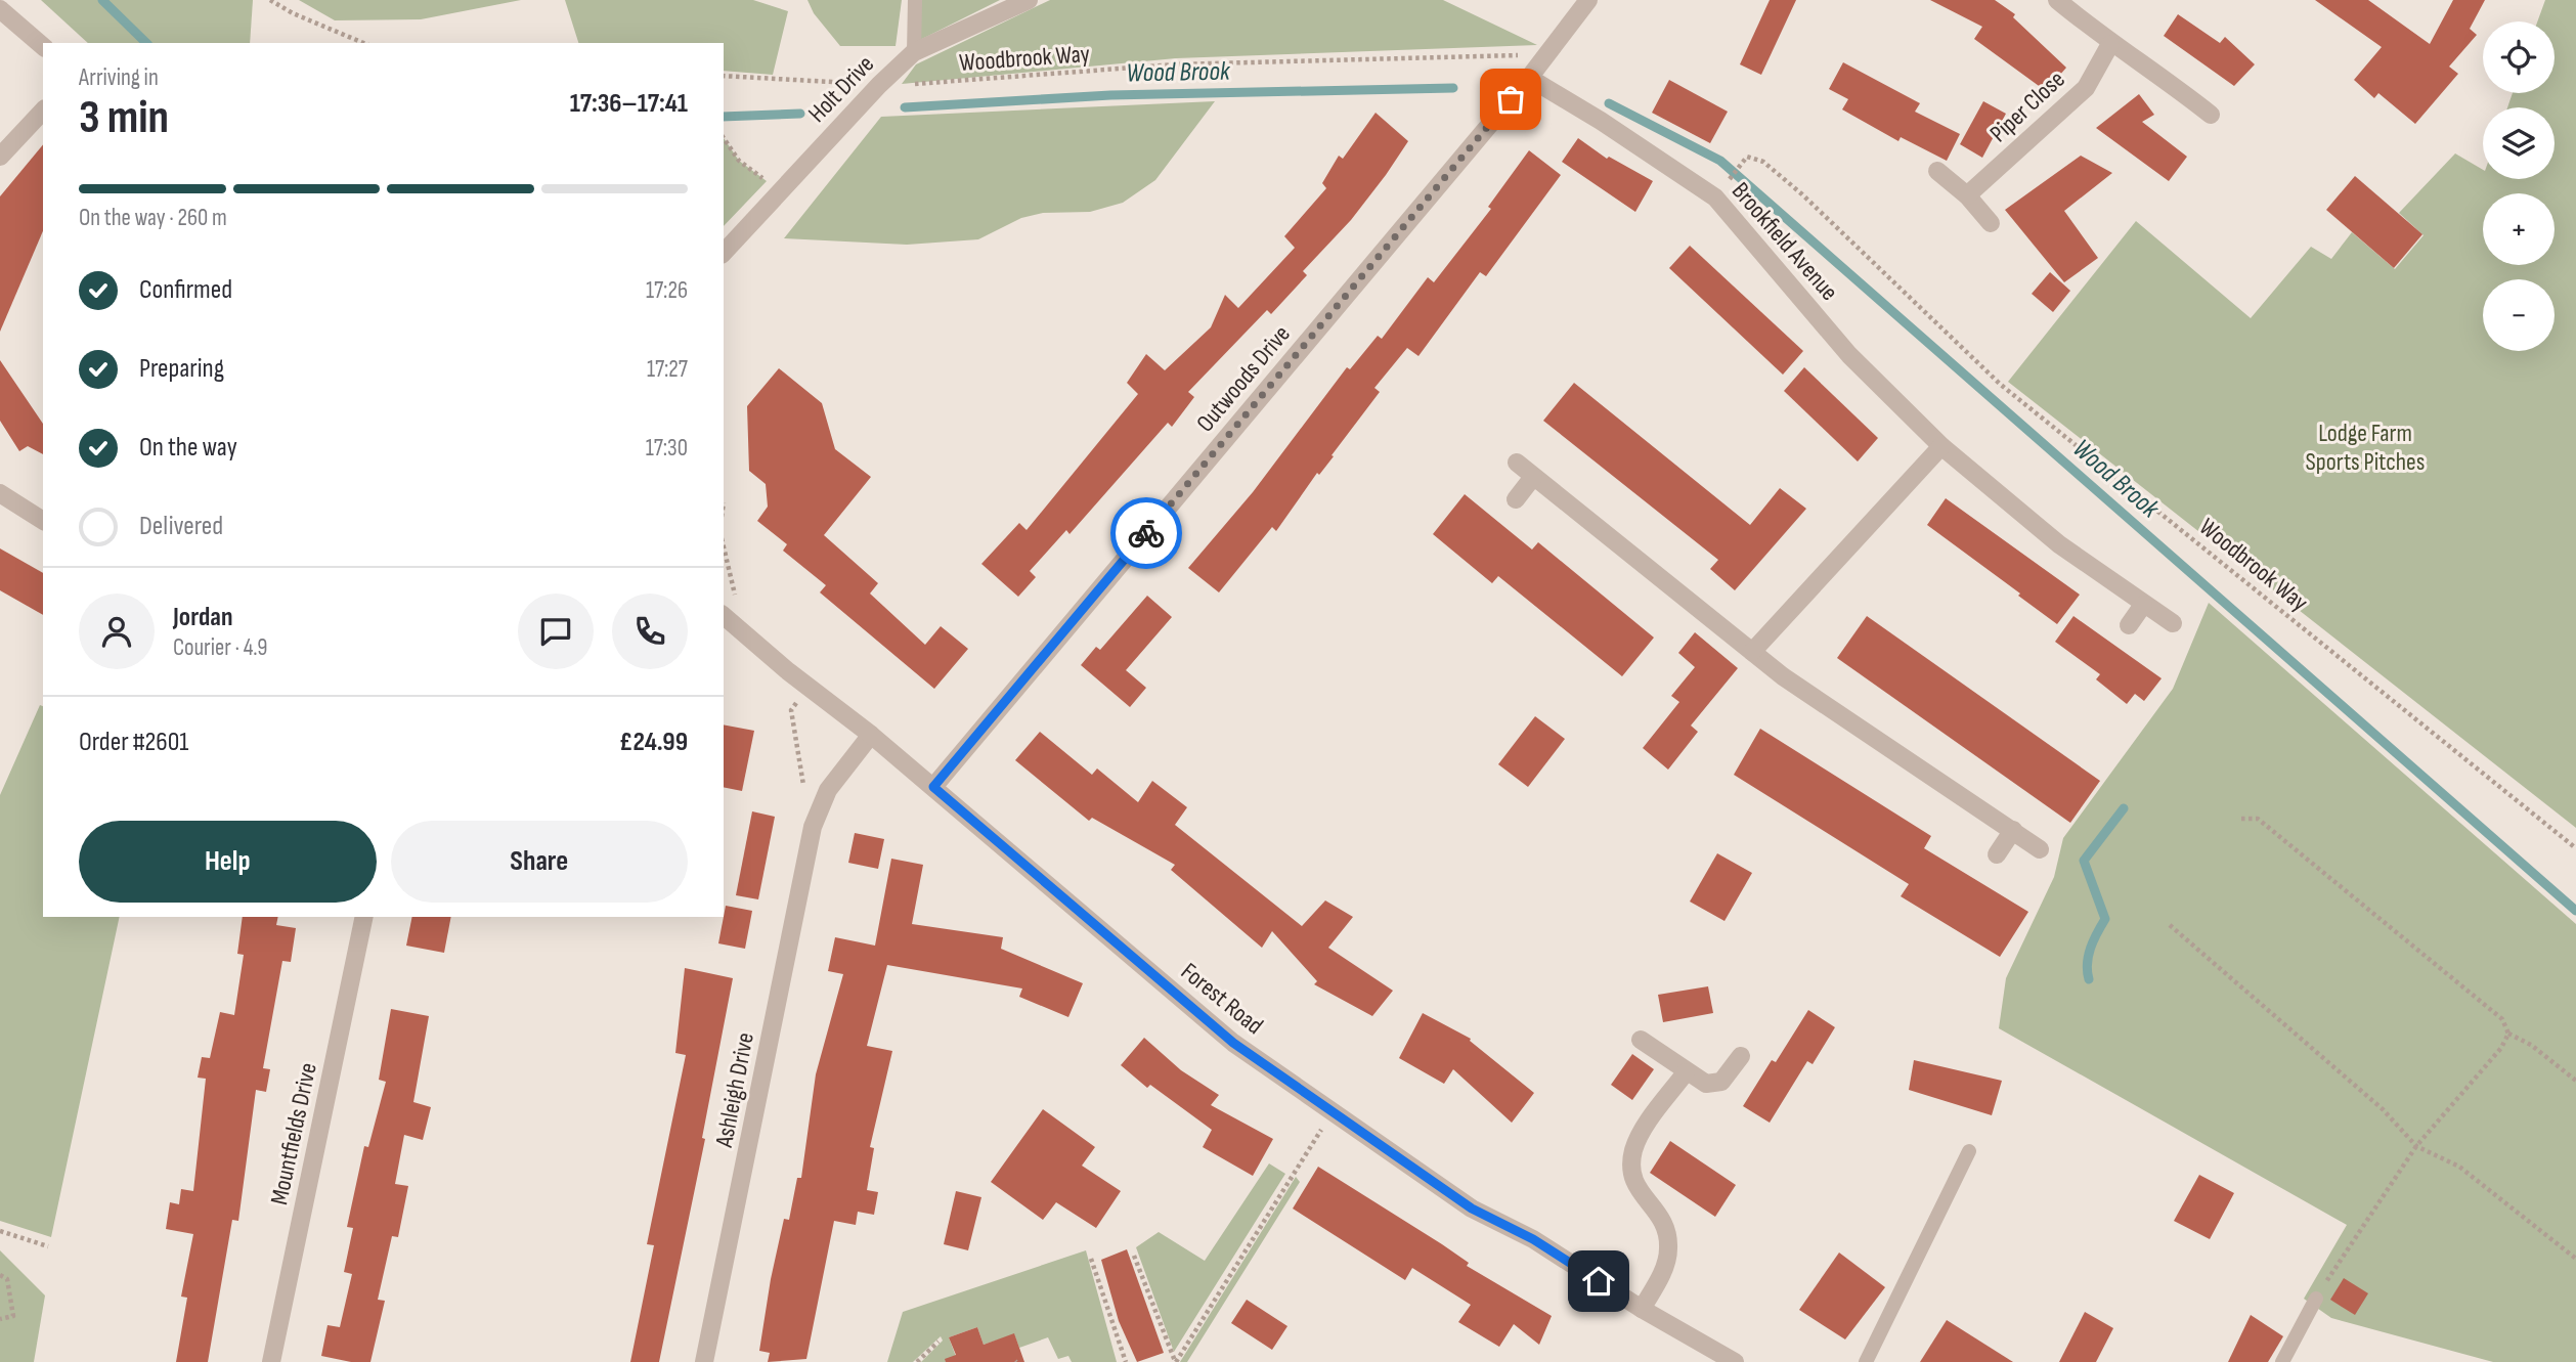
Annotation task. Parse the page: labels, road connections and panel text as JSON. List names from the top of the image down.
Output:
{
  "streets": {
    "street": [
      "Holt Drive",
      "Piper Close",
      "Brookfield Avenue",
      "Outwoods Drive",
      "Forest Road",
      "Ashleigh Drive",
      "Mountfields Drive"
    ],
    "path": ["Woodbrook Way"]
  },
  "crossings": [
    ["Woodbrook Way", "Holt Drive"],
    ["Woodbrook Way", "Outwoods Drive"],
    ["Brookfield Avenue", "Outwoods Drive"],
    ["Outwoods Drive", "Forest Road"],
    ["Forest Road", "Ashleigh Drive"]
  ],
  "water": ["Wood Brook"],
  "parks": ["Lodge Farm Sports Pitches"],
  "page": {
    "map_buttons": ["+", "−"],
    "heading": ["3 min", "Arriving in", "17:36–17:41"],
    "panel": [
      "Jordan",
      "Courier · 4.9",
      "Order #2601",
      "£24.99"
    ],
    "bar": "On the way · 260 m",
    "list": [
      ["Confirmed", "17:26"],
      ["Preparing", "17:27"],
      ["On the way", "17:30"],
      "Delivered"
    ],
    "buttons": ["Help", "Share"]
  }
}
